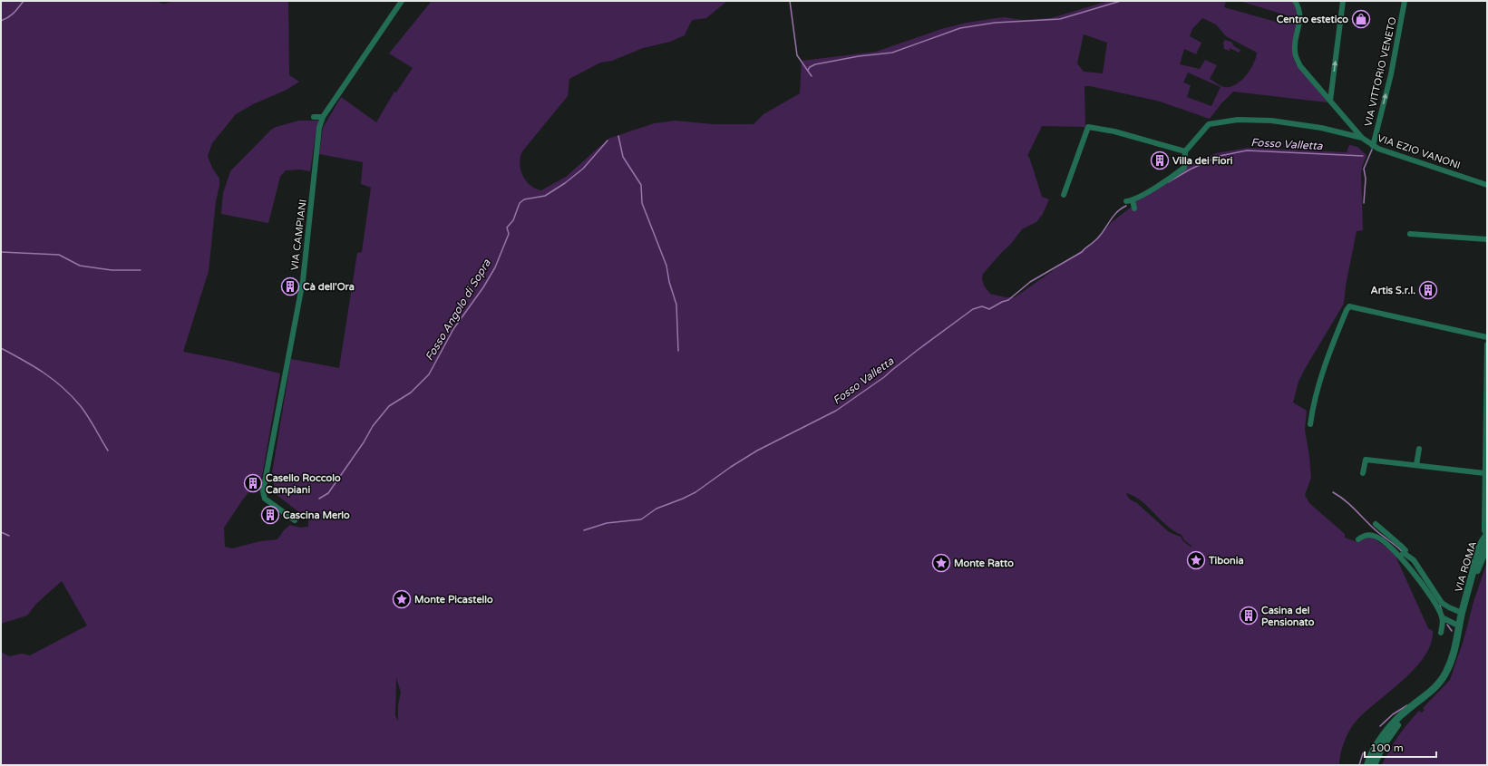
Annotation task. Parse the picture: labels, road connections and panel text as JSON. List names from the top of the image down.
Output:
{
  "streets": {
    "street": [
      "VIA VITTORIO VENETO",
      "VIA EZIO VANONI",
      "VIA CAMPIANI",
      "VIA ROMA"
    ]
  },
  "crossings": [
    ["VIA VITTORIO VENETO", "VIA EZIO VANONI"]
  ],
  "one_way": ["VIA VITTORIO VENETO"],
  "water": ["Fosso Valletta", "Fosso Angolo di Sopra"],
  "places": {
    "shop": ["Centro estetico"],
    "building": [
      "Villa dei Fiori",
      "Cà dell'Ora",
      "Artis S.r.l.",
      "Casello Roccolo Campiani",
      "Cascina Merlo",
      "Casina del Pensionato"
    ],
    "place": ["Tibonia", "Monte Ratto", "Monte Picastello"]
  },
  "scale_bar": "100 m"
}
